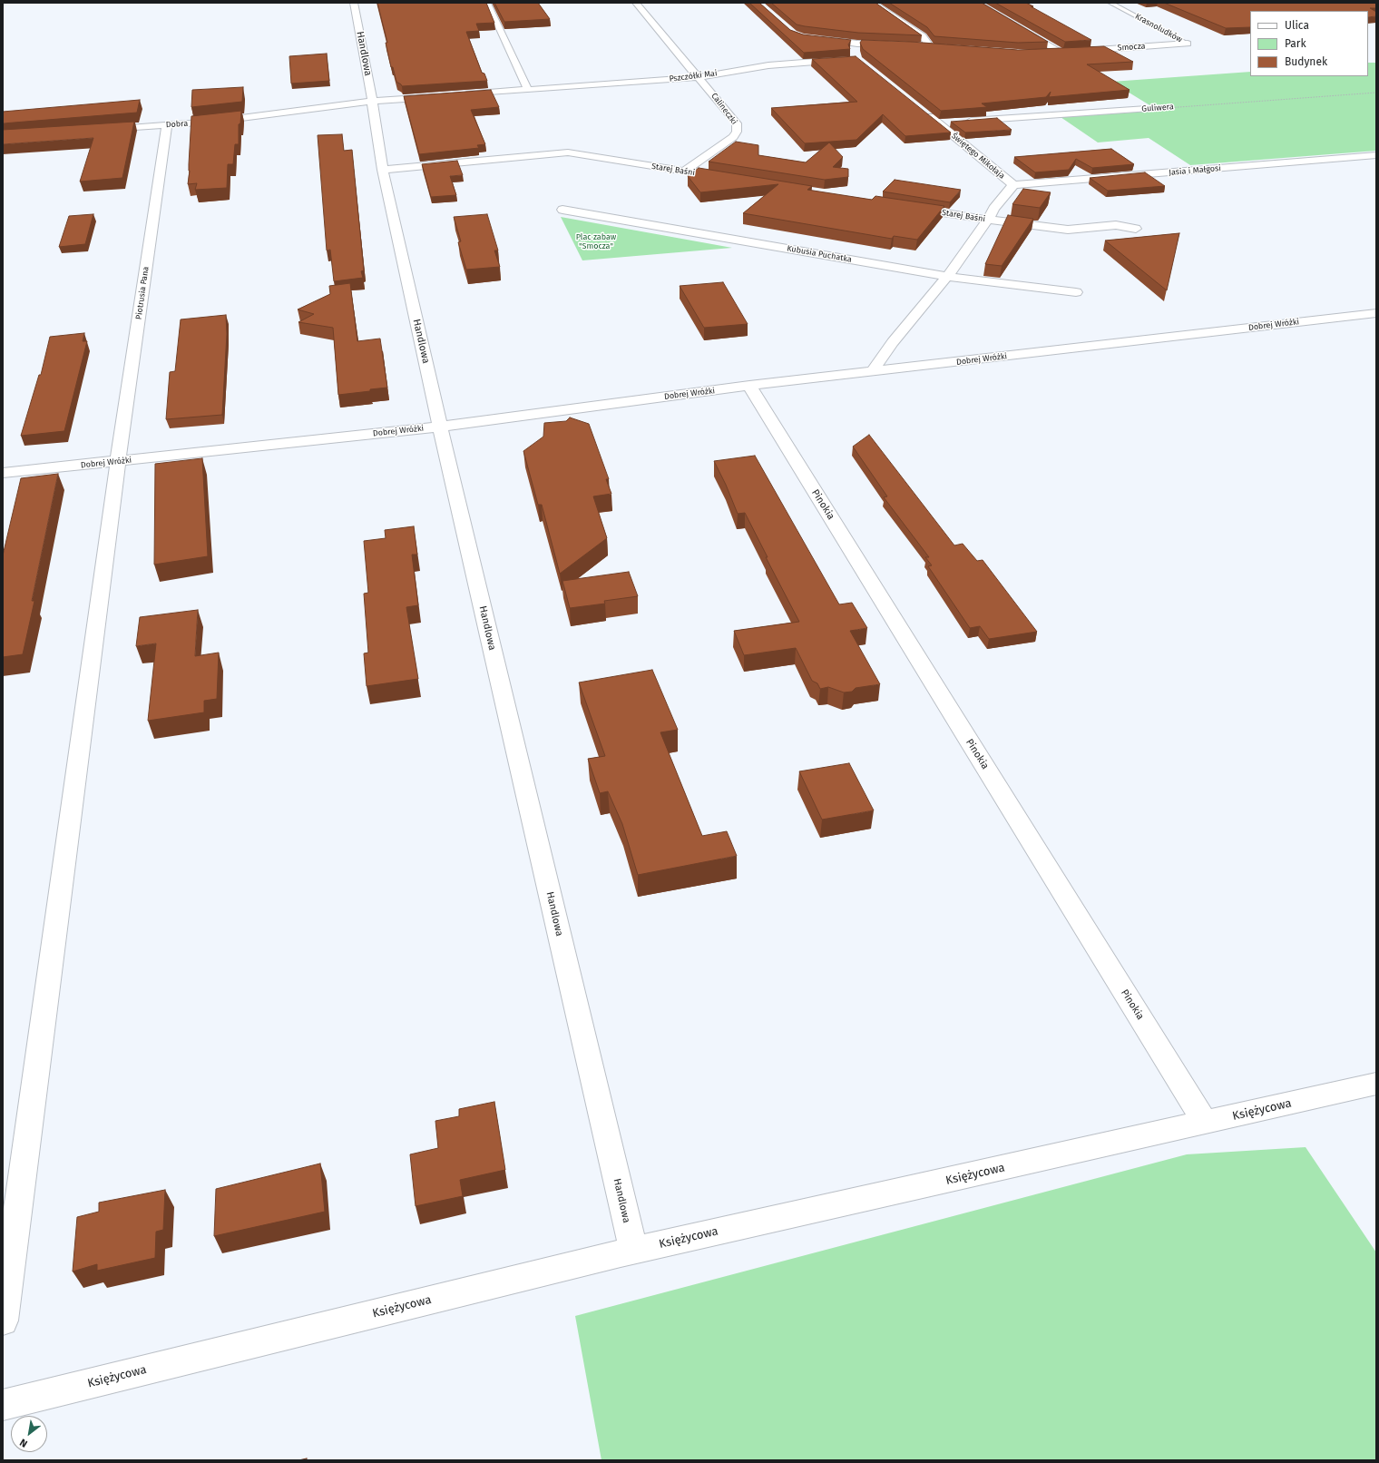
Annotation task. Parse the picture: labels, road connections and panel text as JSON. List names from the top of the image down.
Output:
{
  "streets": {
    "street": [
      "Smocza",
      "Handlowa",
      "Pszczółki Mai",
      "Guliwera",
      "Calineczki",
      "Dobra",
      "Świętego Mikołaja",
      "Starej Baśni",
      "Jasia i Małgosi",
      "Kubusia Puchatka",
      "Piotrusia Pana",
      "Dobrej Wróżki",
      "Pinokia",
      "Księżycowa"
    ],
    "lane": ["Krasnoludków"]
  },
  "crossings": [
    ["Krasnoludków", "Smocza"],
    ["Handlowa", "Dobra"],
    ["Handlowa", "Starej Baśni"],
    ["Handlowa", "Dobrej Wróżki"],
    ["Handlowa", "Księżycowa"],
    ["Pszczółki Mai", "Calineczki"],
    ["Guliwera", "Świętego Mikołaja"],
    ["Calineczki", "Starej Baśni"],
    ["Dobra", "Piotrusia Pana"],
    ["Świętego Mikołaja", "Starej Baśni"],
    ["Świętego Mikołaja", "Jasia i Małgosi"],
    ["Świętego Mikołaja", "Kubusia Puchatka"],
    ["Świętego Mikołaja", "Dobrej Wróżki"],
    ["Piotrusia Pana", "Dobrej Wróżki"],
    ["Dobrej Wróżki", "Pinokia"],
    ["Pinokia", "Księżycowa"]
  ],
  "parks": ["Plac zabaw \"Smocza\""],
  "legend": ["Ulica", "Park", "Budynek"],
  "north": "bottom left"
}
